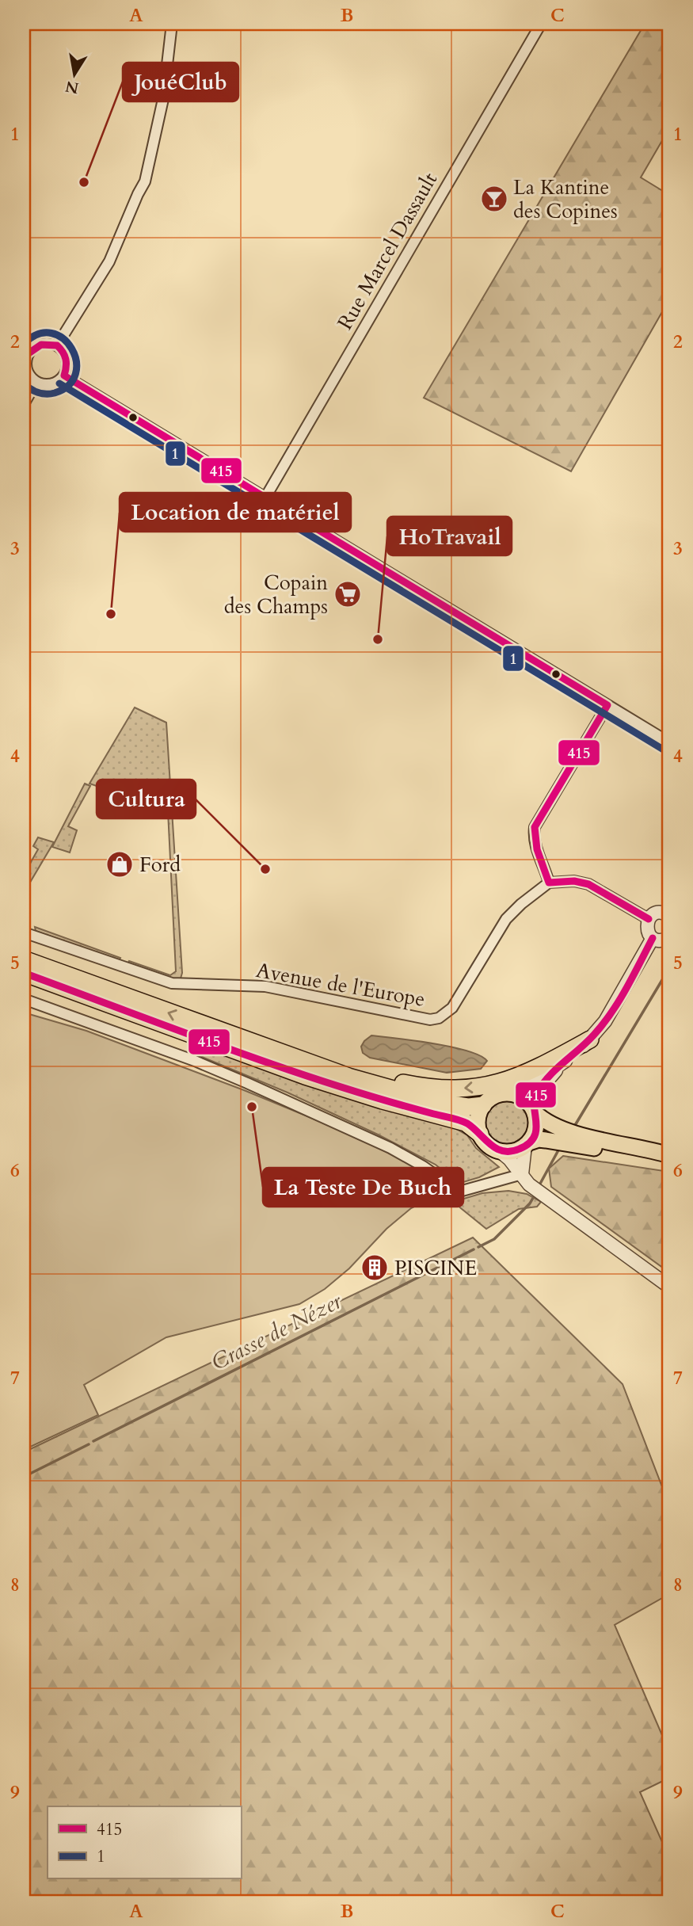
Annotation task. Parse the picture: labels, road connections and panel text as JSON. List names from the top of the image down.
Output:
{
  "streets": {
    "street": ["Rue Marcel Dassault", "Avenue de l'Europe"]
  },
  "water": ["Crasse de Nézer"],
  "places": {
    "other": [
      "JouéClub",
      "Location de matériel",
      "HoTravail",
      "Cultura",
      "La Teste De Buch"
    ],
    "bar": ["La Kantine des Copines"],
    "supermarket": ["Copain des Champs"],
    "shop": ["Ford"],
    "building": ["PISCINE"]
  },
  "lines": ["transit line 1", "transit line 415"],
  "legend": ["415", "1"],
  "north": "bottom",
  "grid": {
    "columns": ["A", "B", "C"],
    "rows": [
      "1",
      "2",
      "3",
      "4",
      "5",
      "6",
      "7",
      "8",
      "9"
    ]
  }
}
